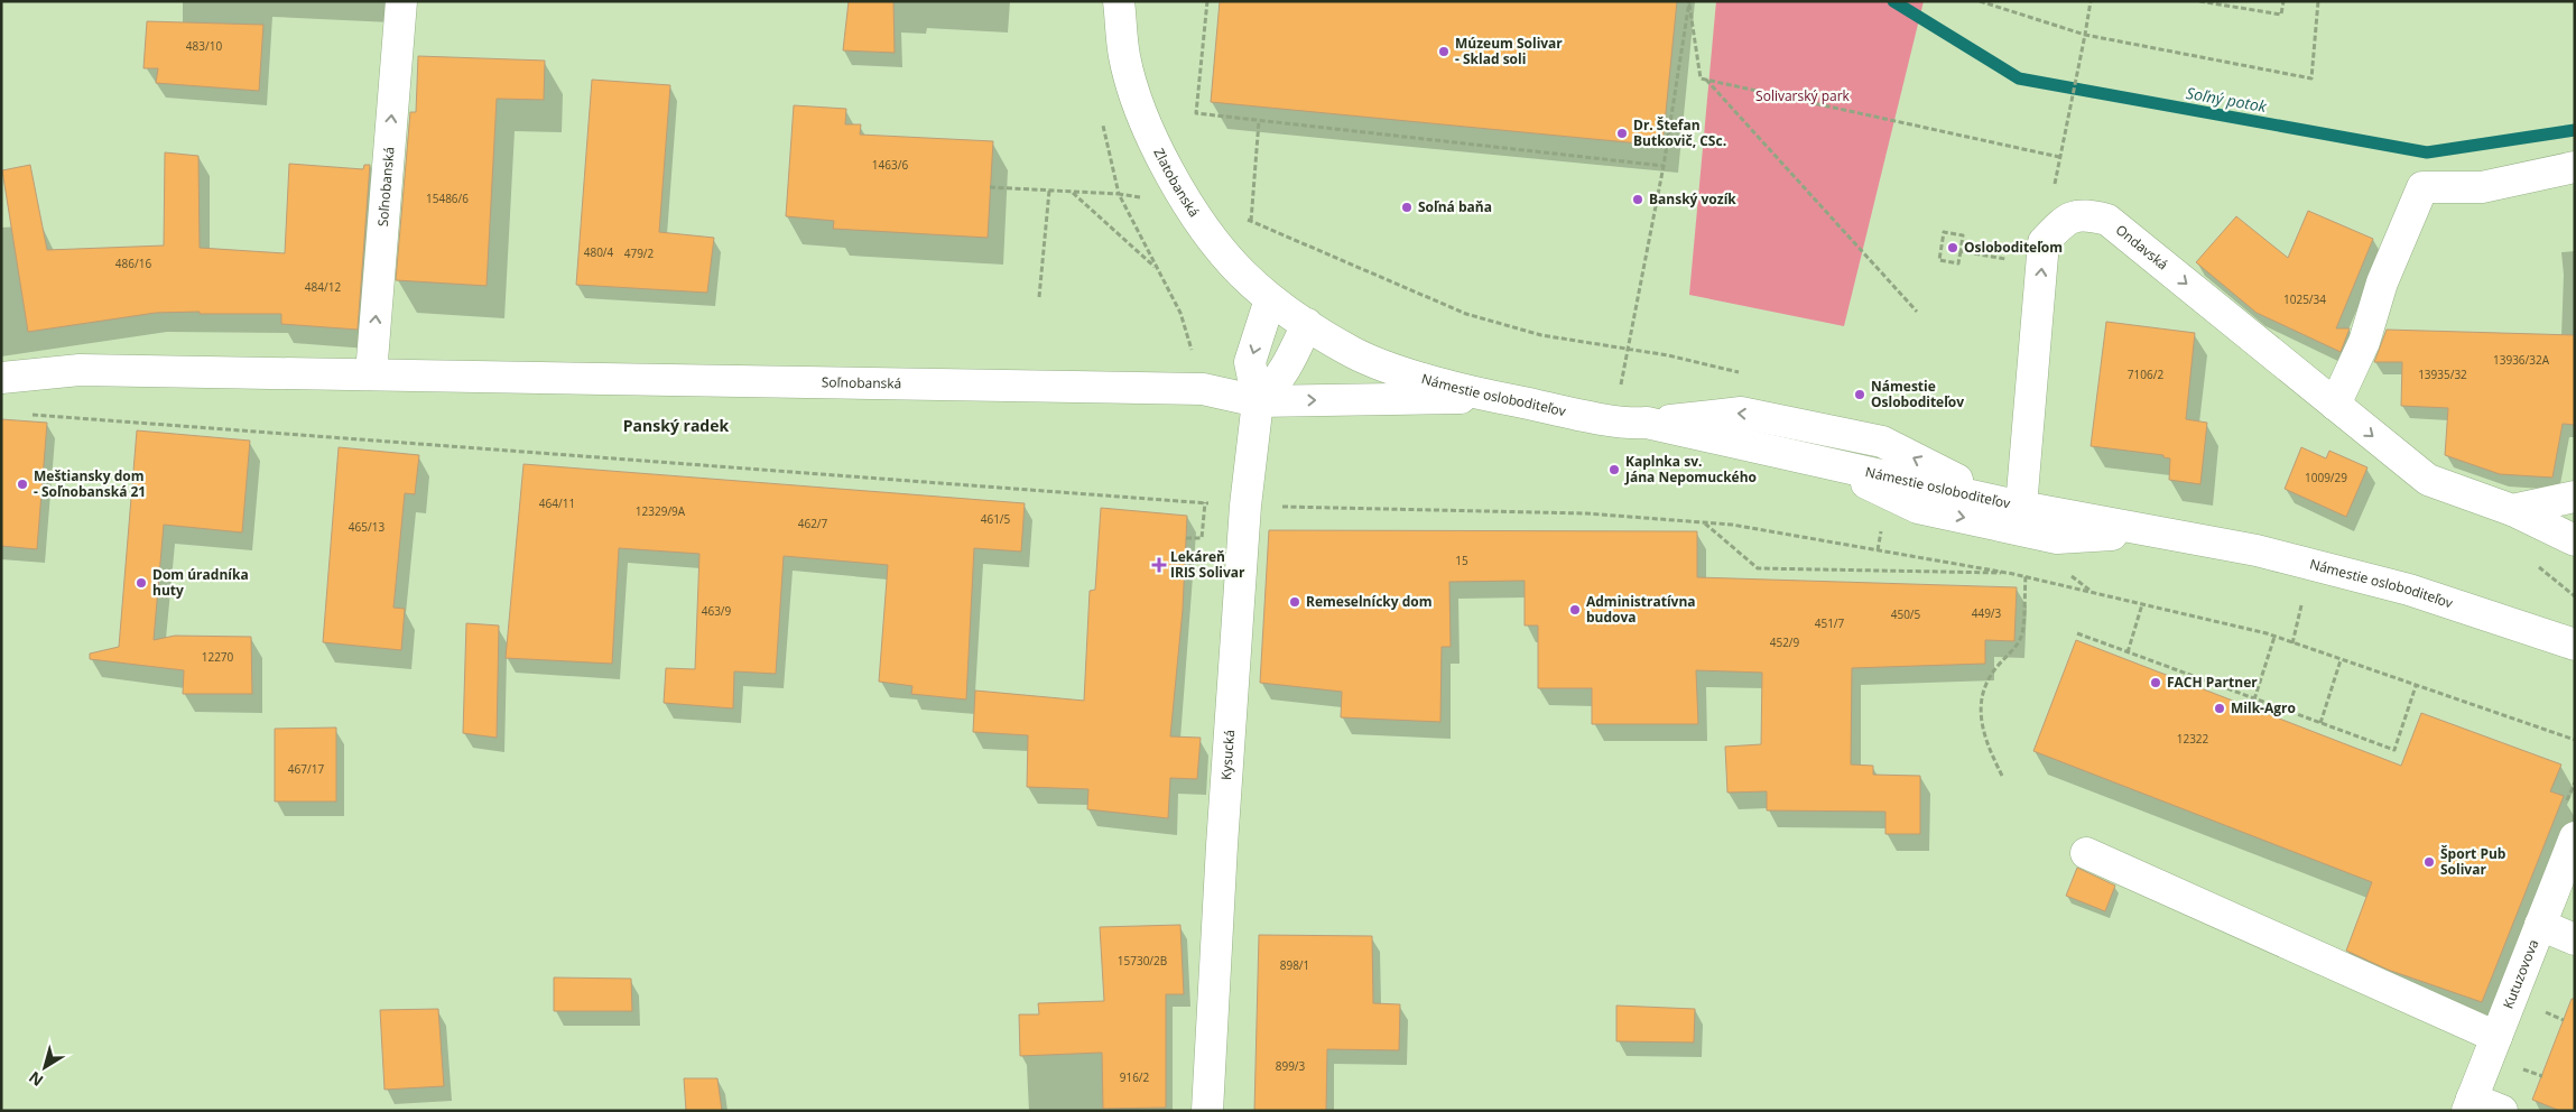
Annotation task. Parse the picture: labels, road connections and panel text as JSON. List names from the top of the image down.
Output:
{
  "streets": {
    "street": [
      "Zlatobanská",
      "Soľnobanská",
      "Ondavská",
      "Námestie osloboditeľov",
      "Kysucká",
      "Kutuzovova"
    ]
  },
  "crossings": [
    ["Zlatobanská", "Námestie osloboditeľov"],
    ["Zlatobanská", "Kysucká"],
    ["Soľnobanská", "Námestie osloboditeľov"],
    ["Soľnobanská", "Kysucká"],
    ["Ondavská", "Námestie osloboditeľov"]
  ],
  "districts": ["Panský radek"],
  "water": ["Soľný potok"],
  "parks": ["Solivarský park"],
  "places": {
    "other": [
      "Múzeum Solivar - Sklad soli",
      "Dr. Štefan Butkovič, CSc.",
      "Banský vozík",
      "Soľná baňa",
      "Osloboditeľom",
      "Námestie Osloboditeľov",
      "Kaplnka sv. Jána Nepomuckého",
      "Meštiansky dom - Soľnobanská 21",
      "Dom úradníka huty",
      "Remeselnícky dom",
      "Administratívna budova",
      "FACH Partner",
      "Milk-Agro",
      "Šport Pub Solivar"
    ],
    "health": ["Lekáreň IRIS Solivar"]
  },
  "house_numbers": [
    "483/10",
    "1463/6",
    "15486/6",
    "480/4",
    "479/2",
    "486/16",
    "484/12",
    "1025/34",
    "13936/32A",
    "7106/2",
    "13935/32",
    "1009/29",
    "464/11",
    "12329/9A",
    "461/5",
    "462/7",
    "465/13",
    "15",
    "463/9",
    "449/3",
    "450/5",
    "451/7",
    "452/9",
    "12270",
    "12322",
    "467/17",
    "15730/2B",
    "898/1",
    "899/3",
    "916/2"
  ],
  "north": "bottom left"
}
